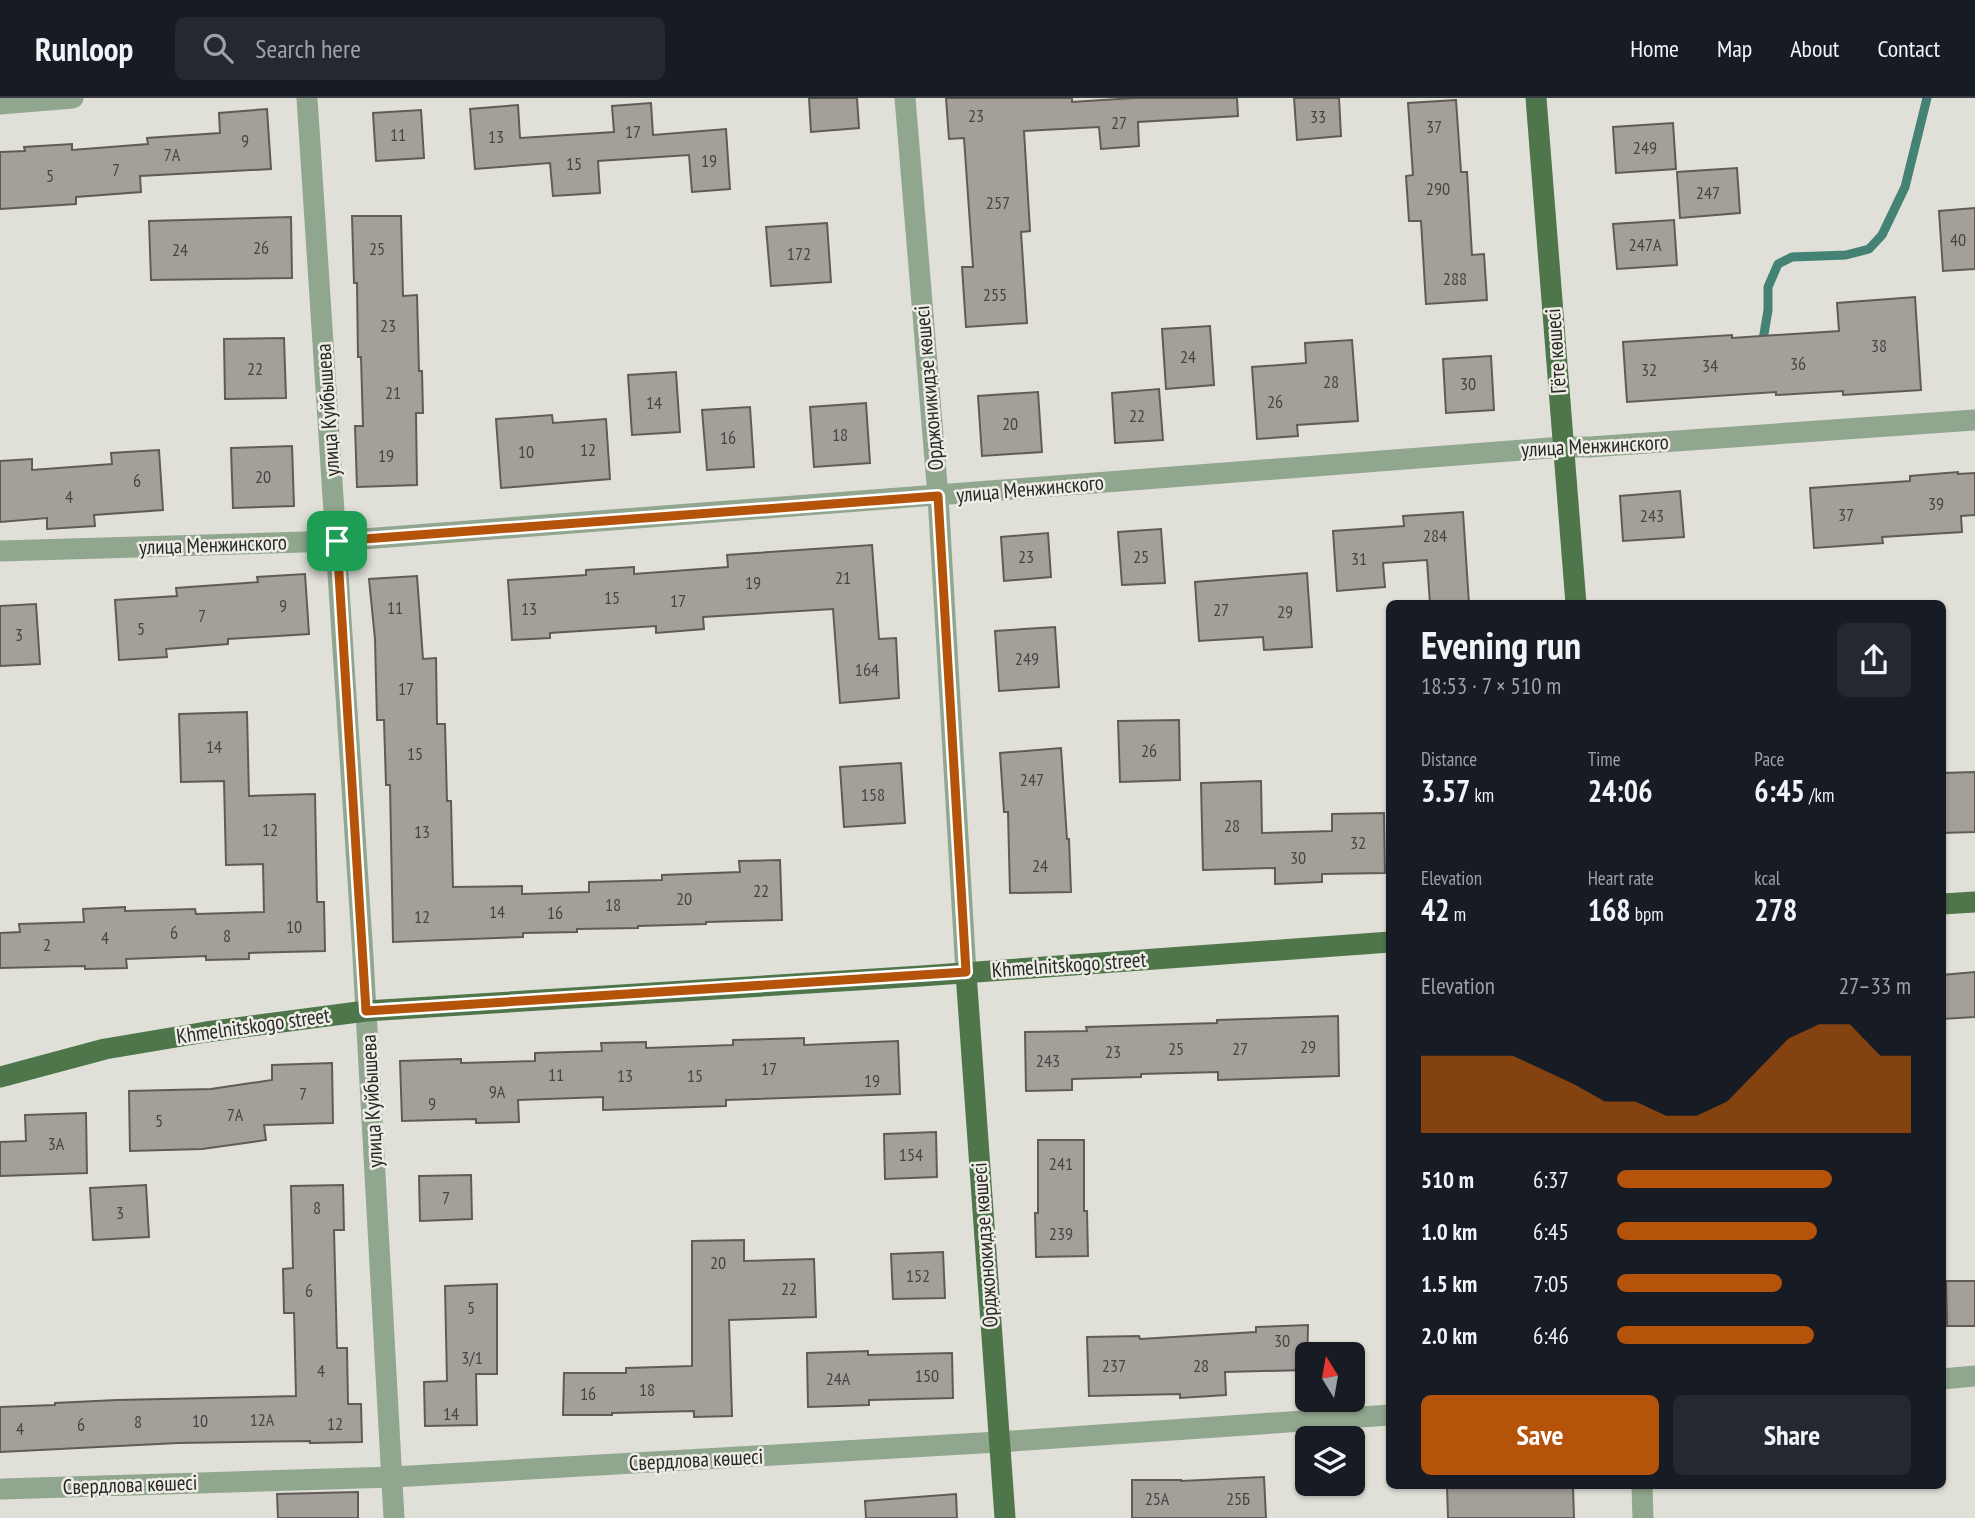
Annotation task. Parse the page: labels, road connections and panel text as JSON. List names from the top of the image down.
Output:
{
  "streets": {
    "main road": ["Гёте көшесі", "Khmelnitskogo street", "Орджонокидзе көшесі"],
    "street": [
      "Орджоникидзе көшесі",
      "улица Куйбышева",
      "улица Менжинского",
      "Свердлова көшесі"
    ]
  },
  "crossings": [
    ["Гёте көшесі", "улица Менжинского"],
    ["Орджоникидзе көшесі", "улица Менжинского"],
    ["Орджоникидзе көшесі", "Khmelnitskogo street"],
    ["Орджоникидзе көшесі", "Орджонокидзе көшесі"],
    ["улица Куйбышева", "улица Менжинского"],
    ["улица Куйбышева", "Khmelnitskogo street"],
    ["улица Куйбышева", "Свердлова көшесі"],
    ["Khmelnitskogo street", "Орджонокидзе көшесі"],
    ["Орджонокидзе көшесі", "Свердлова көшесі"]
  ],
  "house_numbers": [
    "23",
    "33",
    "27",
    "37",
    "17",
    "11",
    "13",
    "9",
    "249",
    "7А",
    "19",
    "15",
    "7",
    "5",
    "290",
    "247",
    "257",
    "40",
    "247А",
    "26",
    "25",
    "24",
    "172",
    "288",
    "255",
    "23",
    "38",
    "24",
    "36",
    "34",
    "22",
    "32",
    "28",
    "30",
    "21",
    "26",
    "14",
    "22",
    "20",
    "18",
    "16",
    "12",
    "10",
    "19",
    "20",
    "6",
    "4",
    "39",
    "37",
    "243",
    "284",
    "23",
    "25",
    "31",
    "21",
    "19",
    "15",
    "17",
    "9",
    "11",
    "13",
    "27",
    "29",
    "7",
    "5",
    "3",
    "249",
    "164",
    "17",
    "14",
    "26",
    "15",
    "247",
    "158",
    "28",
    "12",
    "13",
    "32",
    "30",
    "24",
    "22",
    "20",
    "18",
    "14",
    "16",
    "12",
    "10",
    "6",
    "8",
    "4",
    "2",
    "29",
    "25",
    "27",
    "23",
    "243",
    "17",
    "11",
    "13",
    "15",
    "19",
    "9А",
    "7",
    "9",
    "7А",
    "5",
    "3А",
    "154",
    "241",
    "7",
    "8",
    "3",
    "239",
    "20",
    "152",
    "22",
    "6",
    "5",
    "30",
    "3/1",
    "237",
    "28",
    "4",
    "150",
    "24А",
    "18",
    "16",
    "14",
    "12А",
    "10",
    "8",
    "12",
    "6",
    "4",
    "25А",
    "25Б"
  ],
  "north": "top",
  "page": {
    "header": "Runloop",
    "search": "Search here",
    "nav": [
      "Home",
      "Map",
      "About",
      "Contact"
    ],
    "heading": ["Evening run", "18:53 · 7 × 510 m"],
    "stats": [
      ["Distance", "3.57 km"],
      ["Time", "24:06"],
      ["Pace", "6:45 /km"],
      ["Elevation", "42 m"],
      ["Heart rate", "168 bpm"],
      ["kcal", "278"]
    ],
    "chart": ["Elevation", "27–33 m"],
    "list": [
      {
        "name": "510 m",
        "note": "6:37"
      },
      {
        "name": "1.0 km",
        "note": "6:45"
      },
      {
        "name": "1.5 km",
        "note": "7:05"
      },
      {
        "name": "2.0 km",
        "note": "6:46"
      }
    ],
    "buttons": ["Save", "Share"]
  }
}
